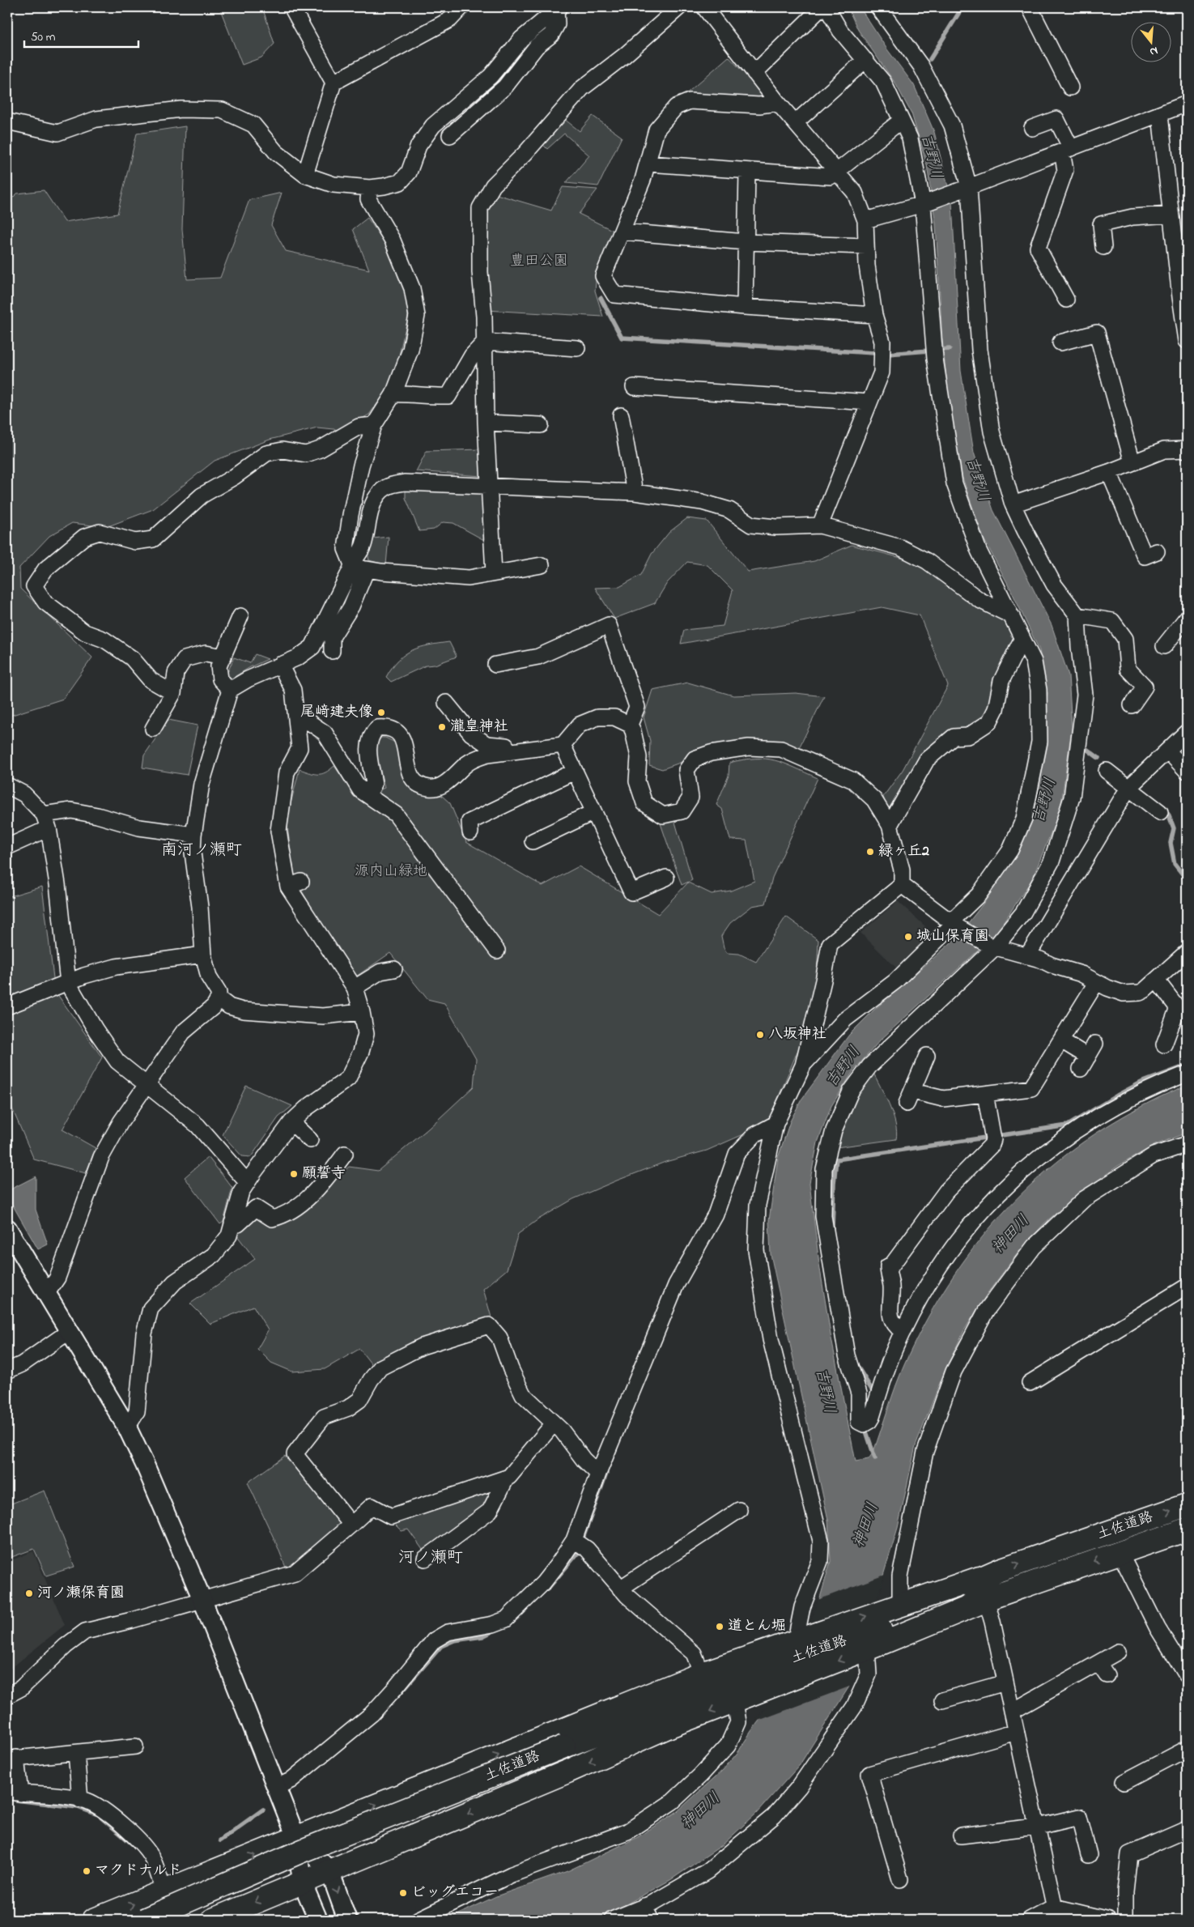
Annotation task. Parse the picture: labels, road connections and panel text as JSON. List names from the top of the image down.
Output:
{
  "streets": {
    "highway": ["土佐道路"]
  },
  "districts": ["南河ノ瀬町", "河ノ瀬町"],
  "water": ["吉野川", "神田川"],
  "parks": ["豊田公園", "源内山緑地"],
  "places": [
    "尾﨑建夫像",
    "瀧皇神社",
    "緑ヶ丘2",
    "城山保育園",
    "八坂神社",
    "願誓寺",
    "河ノ瀬保育園",
    "道とん堀",
    "マクドナルド",
    "ビッグエコー"
  ],
  "scale_bar": "50 m",
  "north": "bottom"
}
